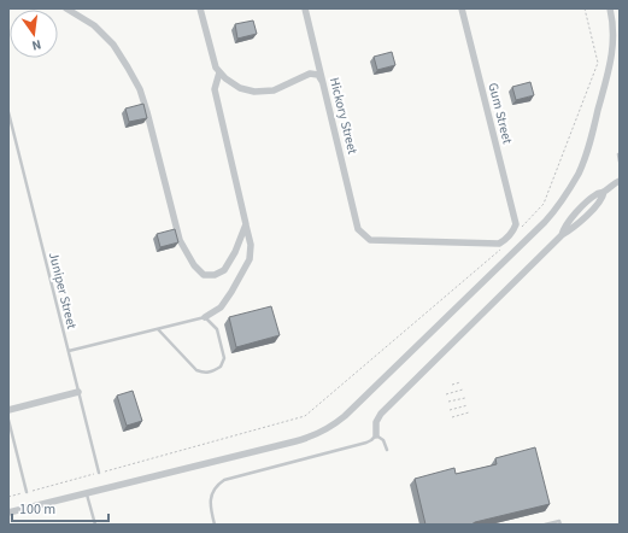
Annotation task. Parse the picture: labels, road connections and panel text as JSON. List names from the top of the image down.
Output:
{
  "streets": {
    "street": ["Gum Street", "Hickory Street"],
    "lane": ["Juniper Street"]
  },
  "crossings": [
    ["Gum Street", "Hickory Street"]
  ],
  "scale_bar": "100 m",
  "north": "bottom"
}
